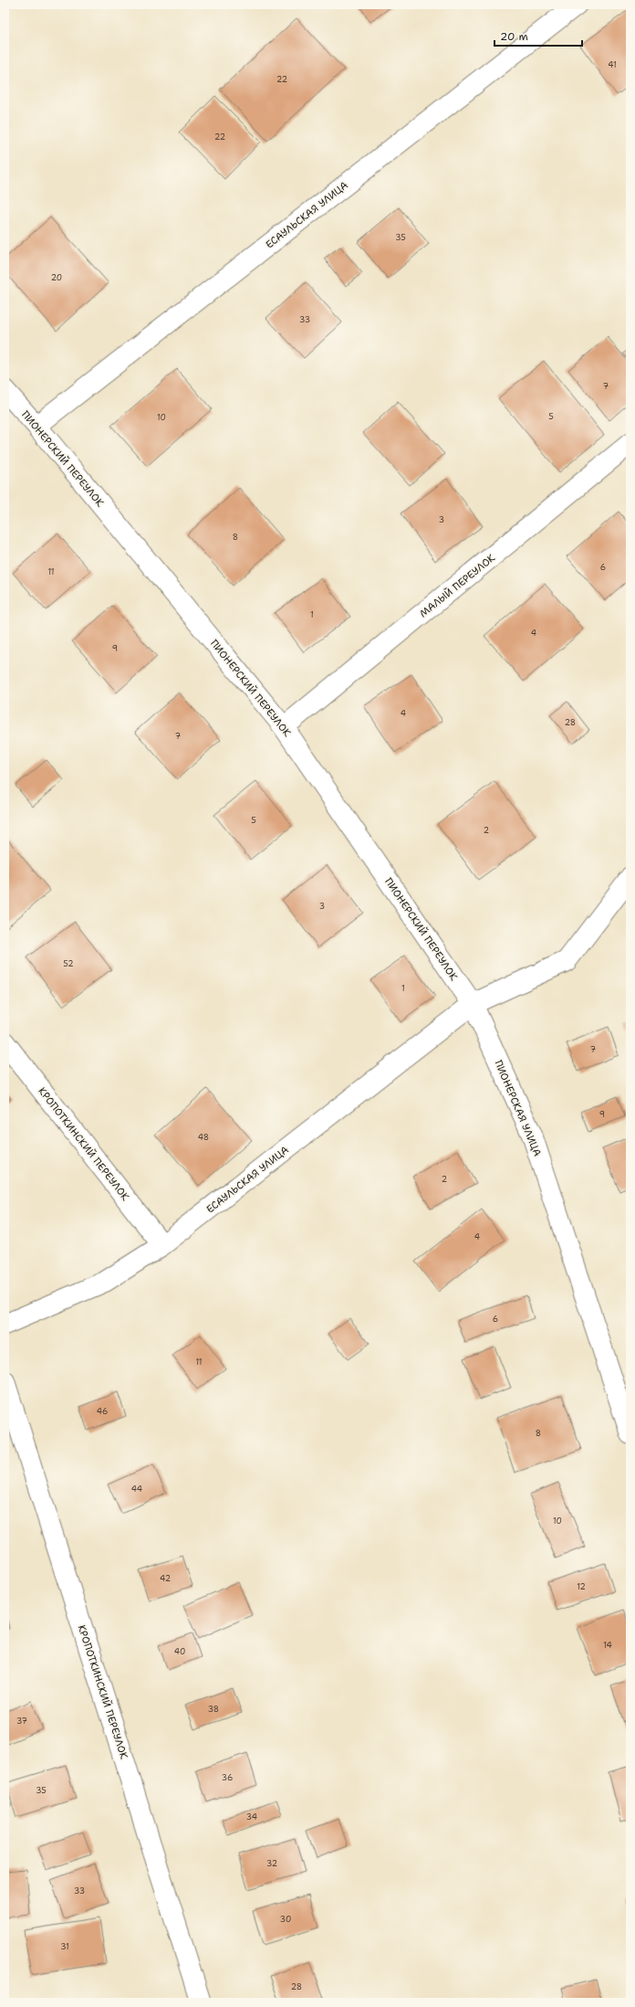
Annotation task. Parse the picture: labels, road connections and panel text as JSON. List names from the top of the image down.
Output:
{
  "streets": {
    "street": [
      "ЕСАУЛЬСКАЯ УЛИЦА",
      "ПИОНЕРСКИЙ ПЕРЕУЛОК",
      "МАЛЫЙ ПЕРЕУЛОК",
      "ПИОНЕРСКАЯ УЛИЦА",
      "КРОПОТКИНСКИЙ ПЕРЕУЛОК"
    ]
  },
  "crossings": [
    ["ЕСАУЛЬСКАЯ УЛИЦА", "ПИОНЕРСКИЙ ПЕРЕУЛОК"],
    ["ЕСАУЛЬСКАЯ УЛИЦА", "ПИОНЕРСКАЯ УЛИЦА"],
    ["ЕСАУЛЬСКАЯ УЛИЦА", "КРОПОТКИНСКИЙ ПЕРЕУЛОК"],
    ["ПИОНЕРСКИЙ ПЕРЕУЛОК", "МАЛЫЙ ПЕРЕУЛОК"],
    ["ПИОНЕРСКИЙ ПЕРЕУЛОК", "ПИОНЕРСКАЯ УЛИЦА"]
  ],
  "house_numbers": [
    "41",
    "22",
    "22",
    "35",
    "20",
    "33",
    "7",
    "5",
    "10",
    "3",
    "8",
    "6",
    "11",
    "1",
    "4",
    "9",
    "4",
    "28",
    "7",
    "5",
    "2",
    "3",
    "52",
    "1",
    "7",
    "9",
    "48",
    "2",
    "4",
    "6",
    "11",
    "46",
    "8",
    "44",
    "10",
    "42",
    "12",
    "14",
    "40",
    "38",
    "37",
    "36",
    "35",
    "34",
    "32",
    "33",
    "30",
    "31",
    "28"
  ],
  "scale_bar": "20 m"
}
